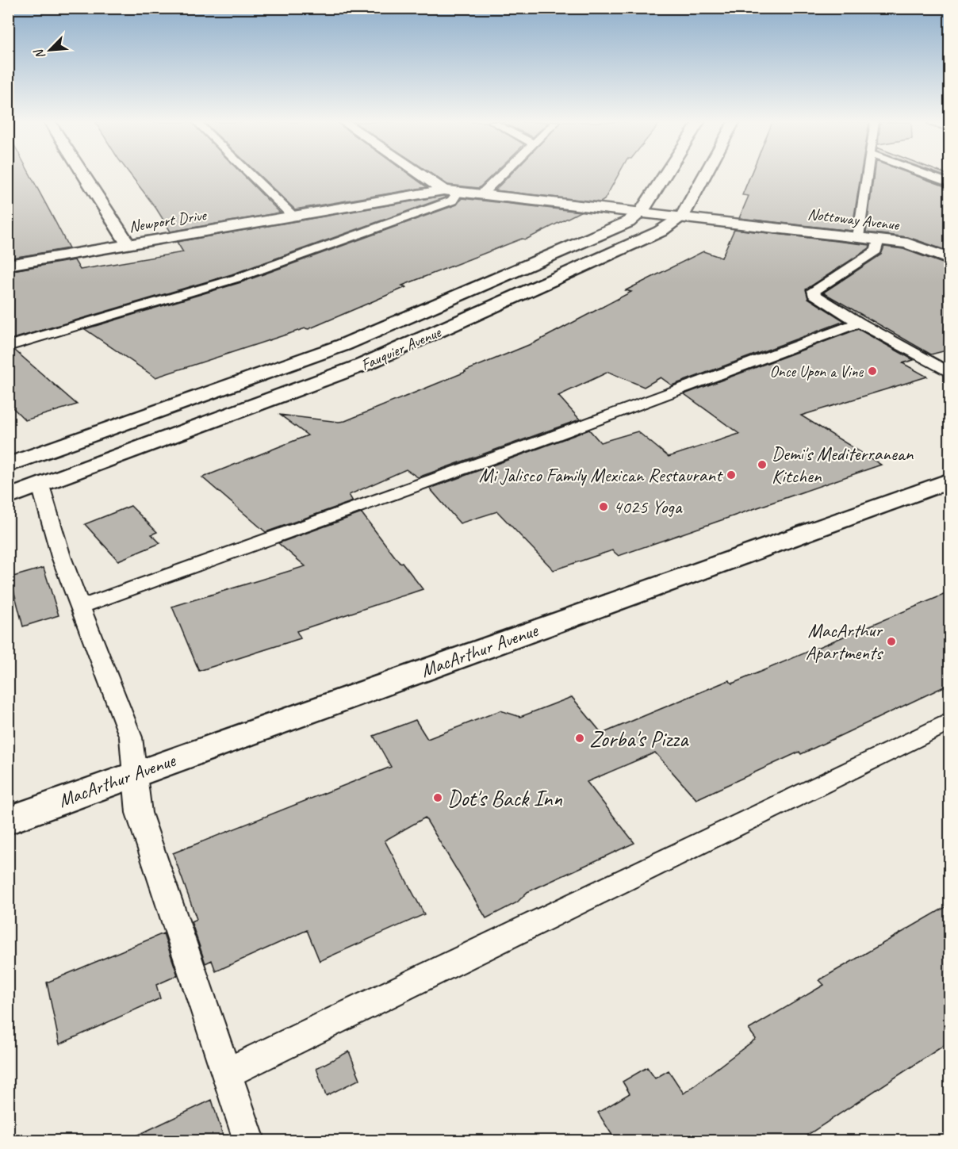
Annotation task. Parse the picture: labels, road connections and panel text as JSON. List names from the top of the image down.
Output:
{
  "streets": {
    "street": [
      "Nottoway Avenue",
      "Newport Drive",
      "Fauquier Avenue",
      "MacArthur Avenue"
    ]
  },
  "crossings": [
    ["Nottoway Avenue", "Newport Drive"],
    ["Nottoway Avenue", "Fauquier Avenue"]
  ],
  "places": [
    "Once Upon a Vine",
    "Demi's Mediterranean Kitchen",
    "Mi Jalisco Family Mexican Restaurant",
    "4025 Yoga",
    "MacArthur Apartments",
    "Zorba's Pizza",
    "Dot's Back Inn"
  ],
  "north": "bottom left"
}
